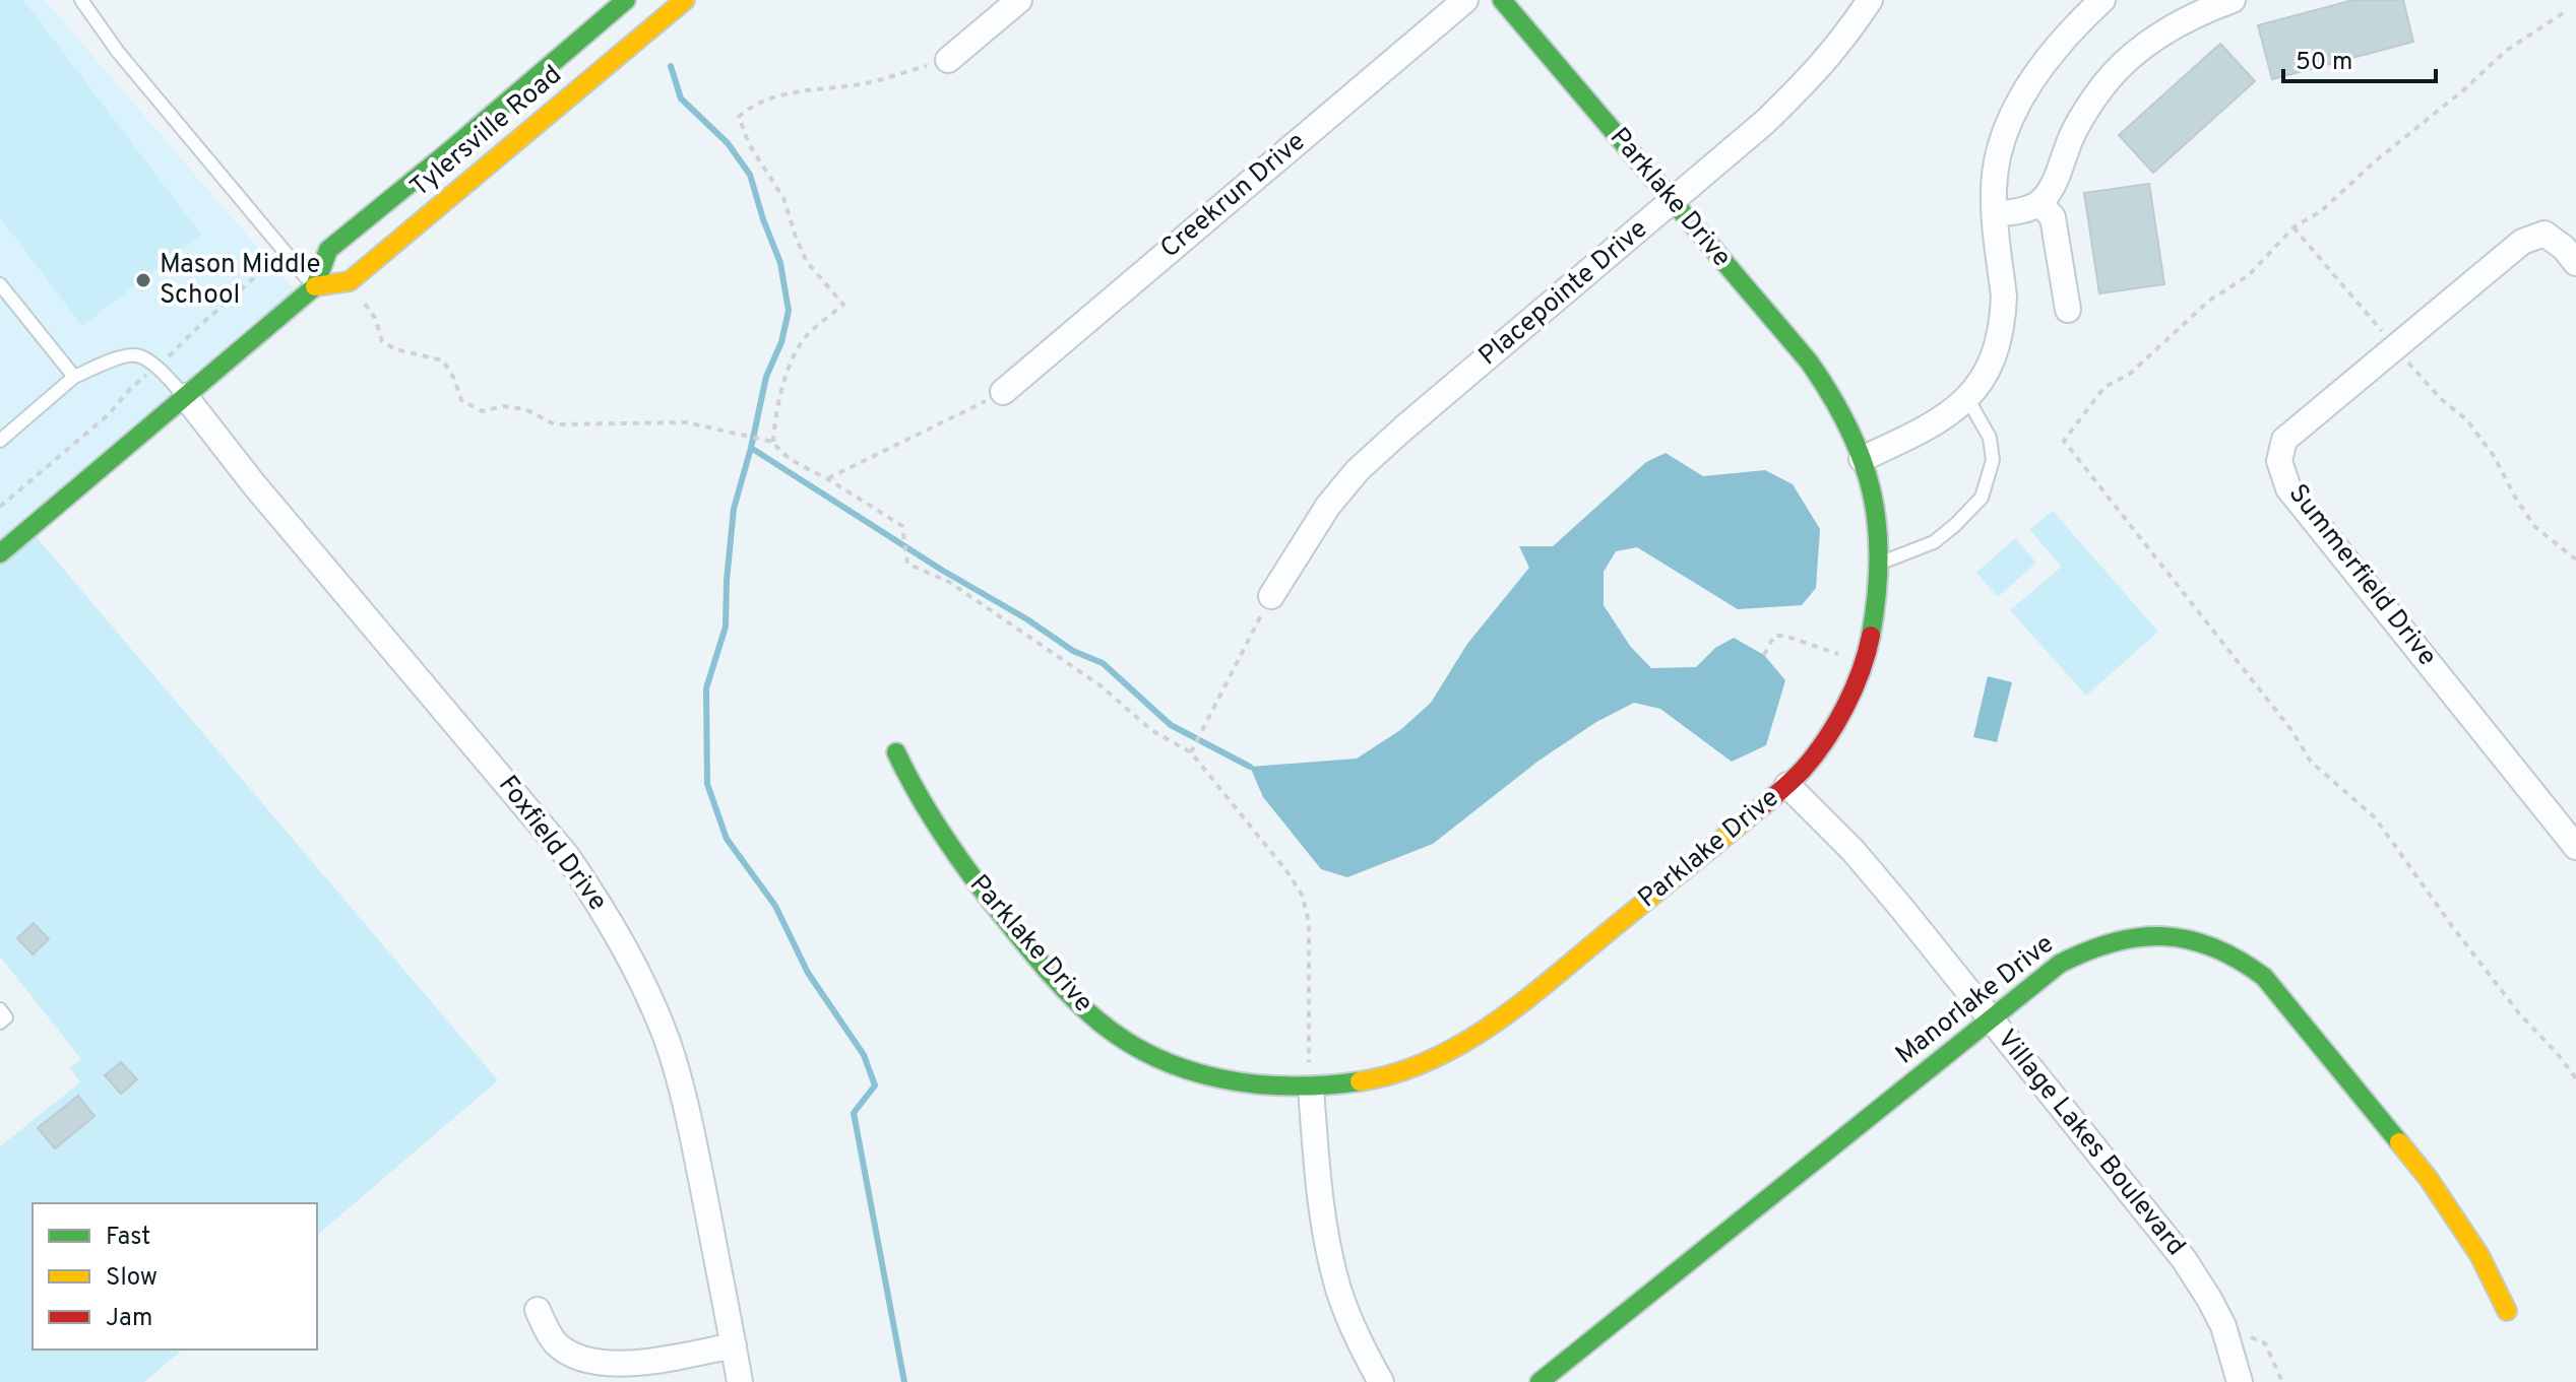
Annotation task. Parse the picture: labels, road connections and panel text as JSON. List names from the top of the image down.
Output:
{
  "streets": {
    "street": [
      "Tylersville Road",
      "Creekrun Drive",
      "Parklake Drive",
      "Placepointe Drive",
      "Summerfield Drive",
      "Foxfield Drive",
      "Manorlake Drive",
      "Village Lakes Boulevard"
    ]
  },
  "crossings": [
    ["Tylersville Road", "Foxfield Drive"],
    ["Parklake Drive", "Placepointe Drive"],
    ["Parklake Drive", "Village Lakes Boulevard"],
    ["Manorlake Drive", "Village Lakes Boulevard"]
  ],
  "places": ["Mason Middle School"],
  "legend": ["Fast", "Slow", "Jam"],
  "scale_bar": "50 m"
}
